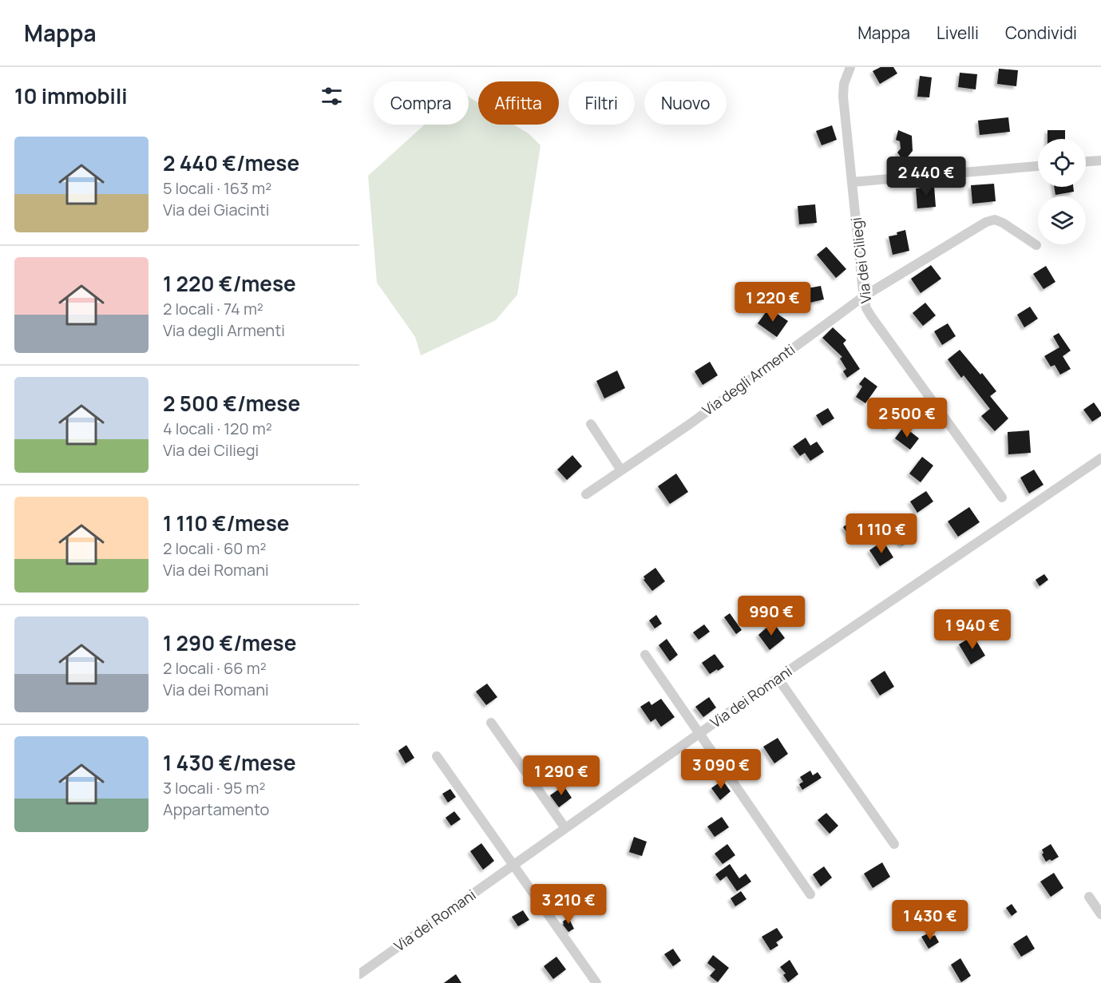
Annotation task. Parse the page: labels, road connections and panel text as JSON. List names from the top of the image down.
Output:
{
  "streets": {
    "street": ["Via dei Ciliegi", "Via degli Armenti", "Via dei Romani"]
  },
  "crossings": [
    ["Via dei Ciliegi", "Via degli Armenti"]
  ],
  "page": {
    "header": "Mappa",
    "nav": ["Mappa", "Livelli", "Condividi"],
    "heading": "10 immobili",
    "chip": [
      "Compra",
      "Affitta",
      "Filtri",
      "Nuovo"
    ],
    "list": [
      {
        "name": "2 440 €/mese",
        "note": "5 locali · 163 m² · Via dei Giacinti"
      },
      {
        "name": "1 220 €/mese",
        "note": "2 locali · 74 m² · Via degli Armenti"
      },
      {
        "name": "2 500 €/mese",
        "note": "4 locali · 120 m² · Via dei Ciliegi"
      },
      {
        "name": "1 110 €/mese",
        "note": "2 locali · 60 m² · Via dei Romani"
      },
      {
        "name": "1 290 €/mese",
        "note": "2 locali · 66 m² · Via dei Romani"
      },
      {
        "name": "1 430 €/mese",
        "note": "3 locali · 95 m² · Appartamento"
      }
    ],
    "price": [
      "2 440 €",
      "1 220 €",
      "2 500 €",
      "1 110 €",
      "990 €",
      "1 940 €",
      "3 090 €",
      "1 290 €",
      "3 210 €",
      "1 430 €"
    ]
  }
}
